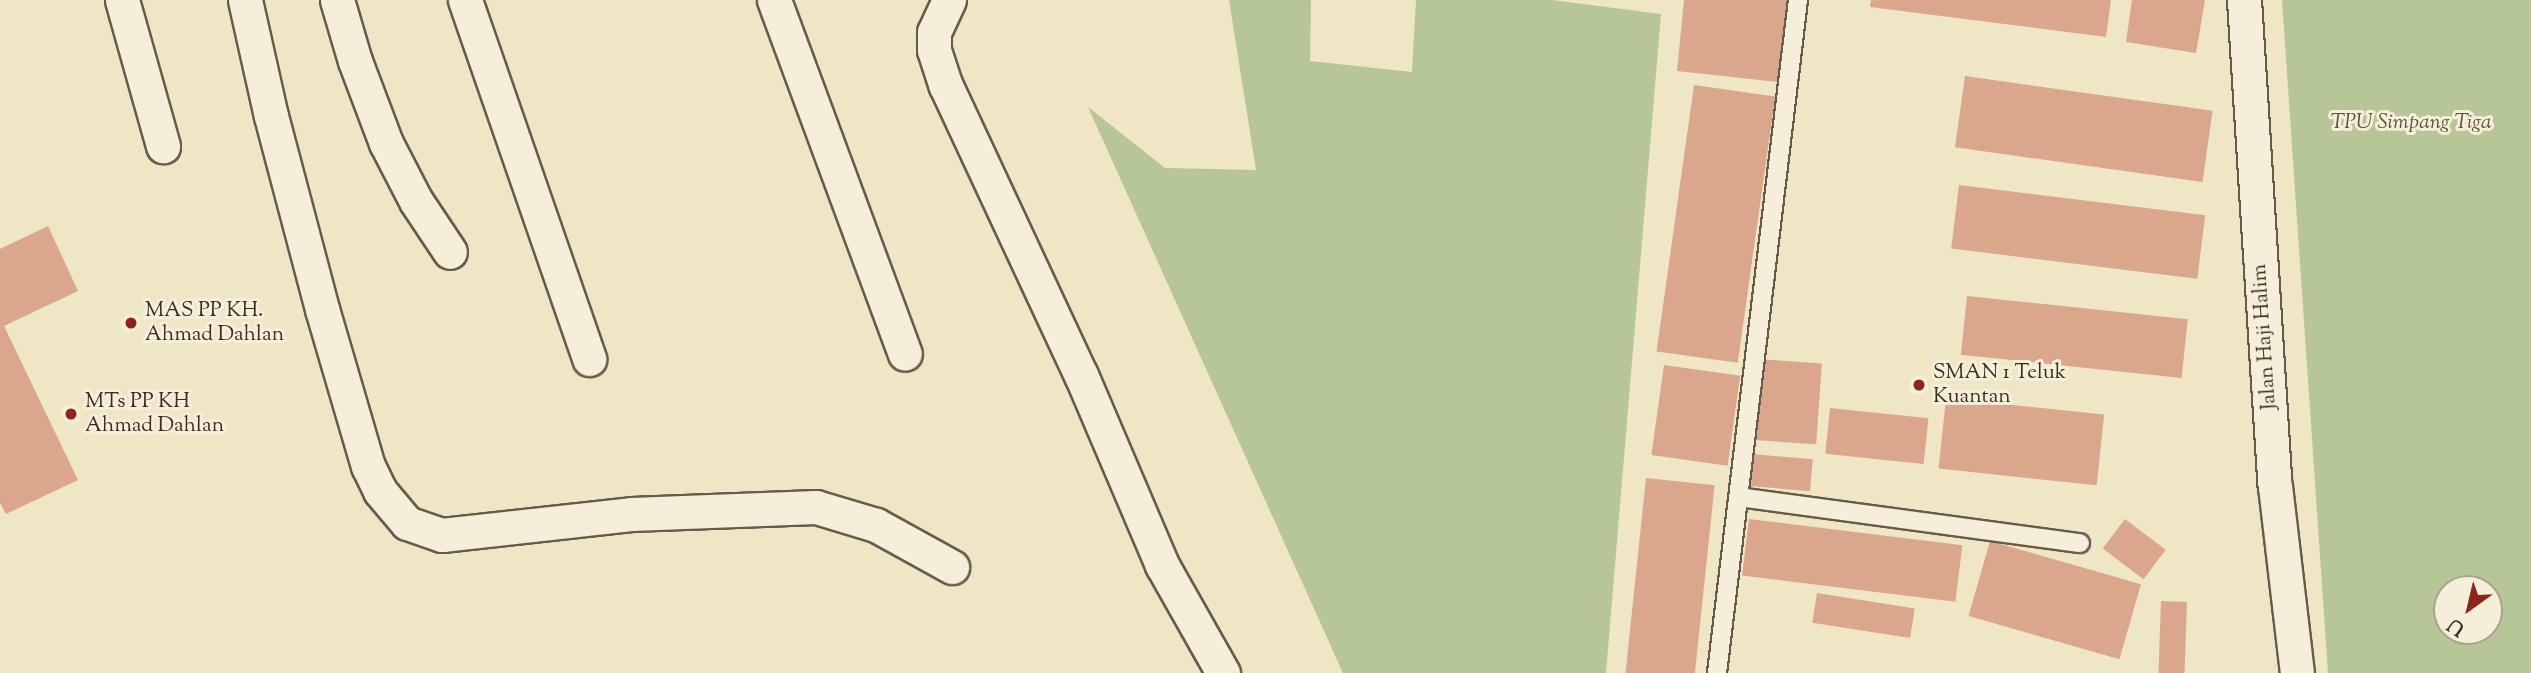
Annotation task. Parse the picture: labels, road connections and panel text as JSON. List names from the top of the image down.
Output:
{
  "streets": {
    "street": ["Jalan Haji Halim"]
  },
  "parks": ["TPU Simpang Tiga"],
  "places": ["MAS PP KH. Ahmad Dahlan", "SMAN 1 Teluk Kuantan", "MTs PP KH Ahmad Dahlan"],
  "north": "bottom left"
}
